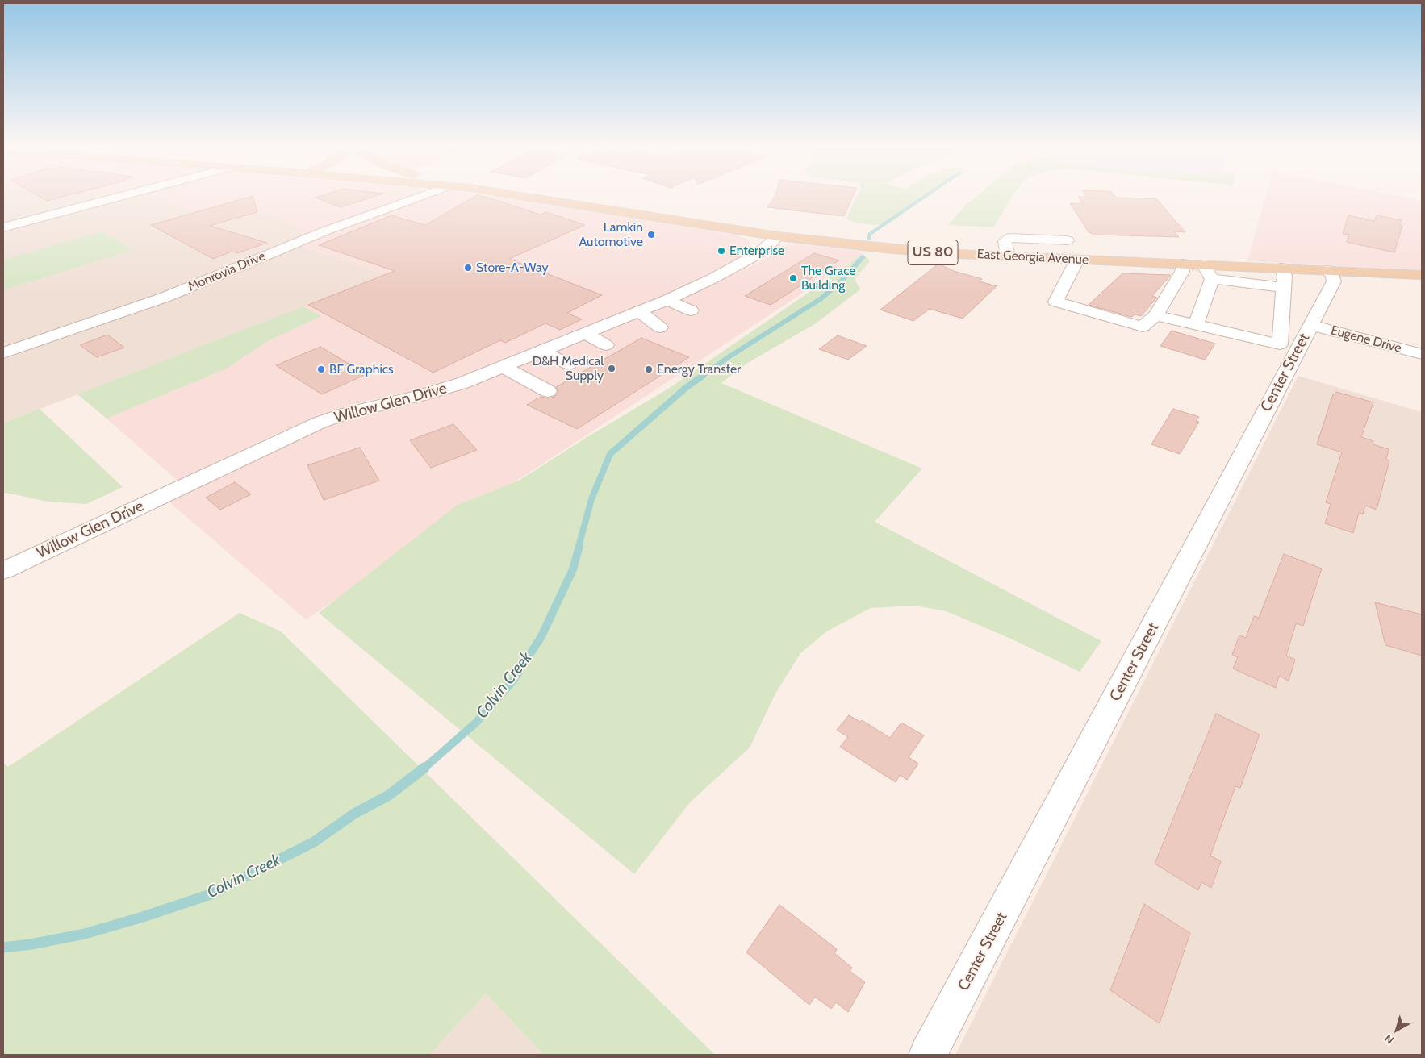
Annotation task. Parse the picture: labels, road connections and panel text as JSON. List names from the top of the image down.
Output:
{
  "streets": {
    "main road": ["US 80", "East Georgia Avenue"],
    "street": [
      "Monrovia Drive",
      "Eugene Drive",
      "Center Street",
      "Willow Glen Drive"
    ]
  },
  "crossings": [
    ["East Georgia Avenue", "Center Street"],
    ["East Georgia Avenue", "Willow Glen Drive"],
    ["Eugene Drive", "Center Street"]
  ],
  "water": ["Colvin Creek"],
  "places": [
    "Lamkin Automotive",
    "Enterprise",
    "Store-A-Way",
    "The Grace Building",
    "D&H Medical Supply",
    "BF Graphics",
    "Energy Transfer"
  ],
  "north": "bottom left"
}
